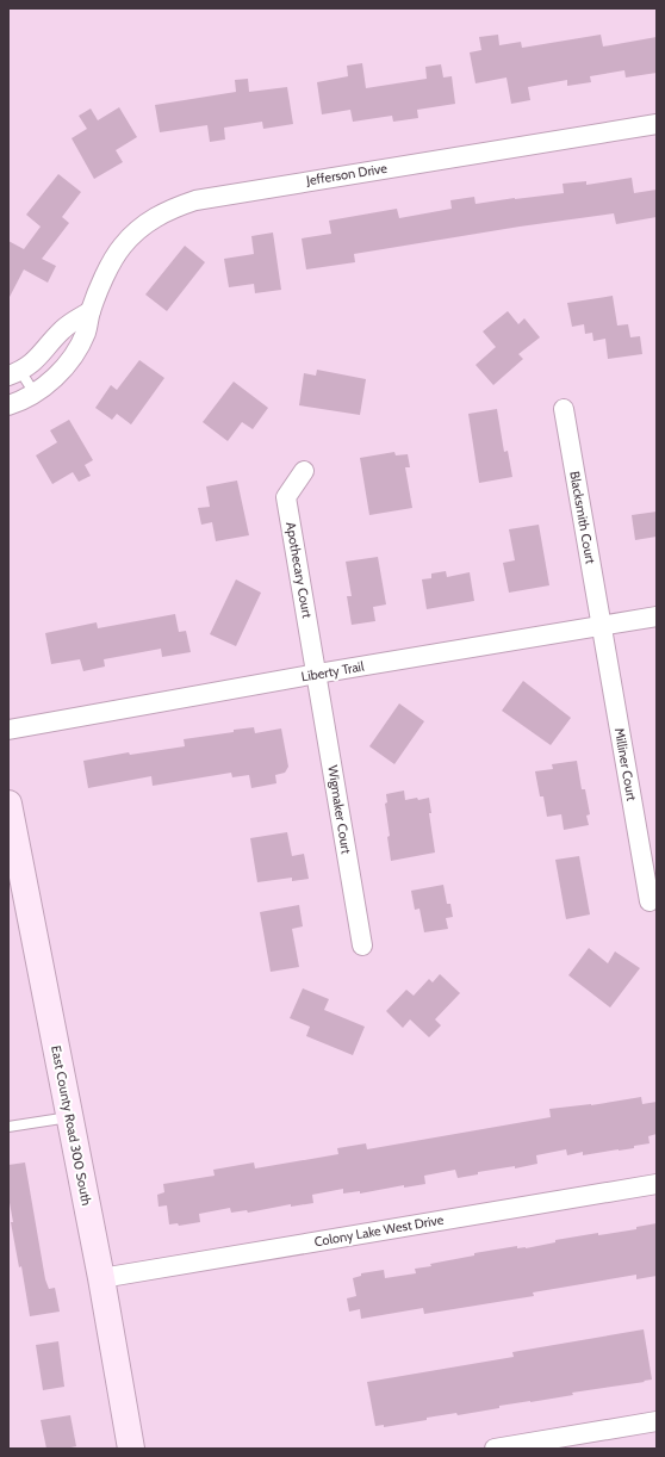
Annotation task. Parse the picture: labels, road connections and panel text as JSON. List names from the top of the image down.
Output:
{
  "streets": {
    "street": [
      "Jefferson Drive",
      "Blacksmith Court",
      "Apothecary Court",
      "Liberty Trail",
      "Milliner Court",
      "Wigmaker Court",
      "East County Road 300 South",
      "Colony Lake West Drive"
    ]
  },
  "crossings": [
    ["Blacksmith Court", "Liberty Trail"],
    ["Blacksmith Court", "Milliner Court"],
    ["Apothecary Court", "Liberty Trail"],
    ["Apothecary Court", "Wigmaker Court"],
    ["Liberty Trail", "Milliner Court"],
    ["Liberty Trail", "Wigmaker Court"],
    ["East County Road 300 South", "Colony Lake West Drive"]
  ]
}
